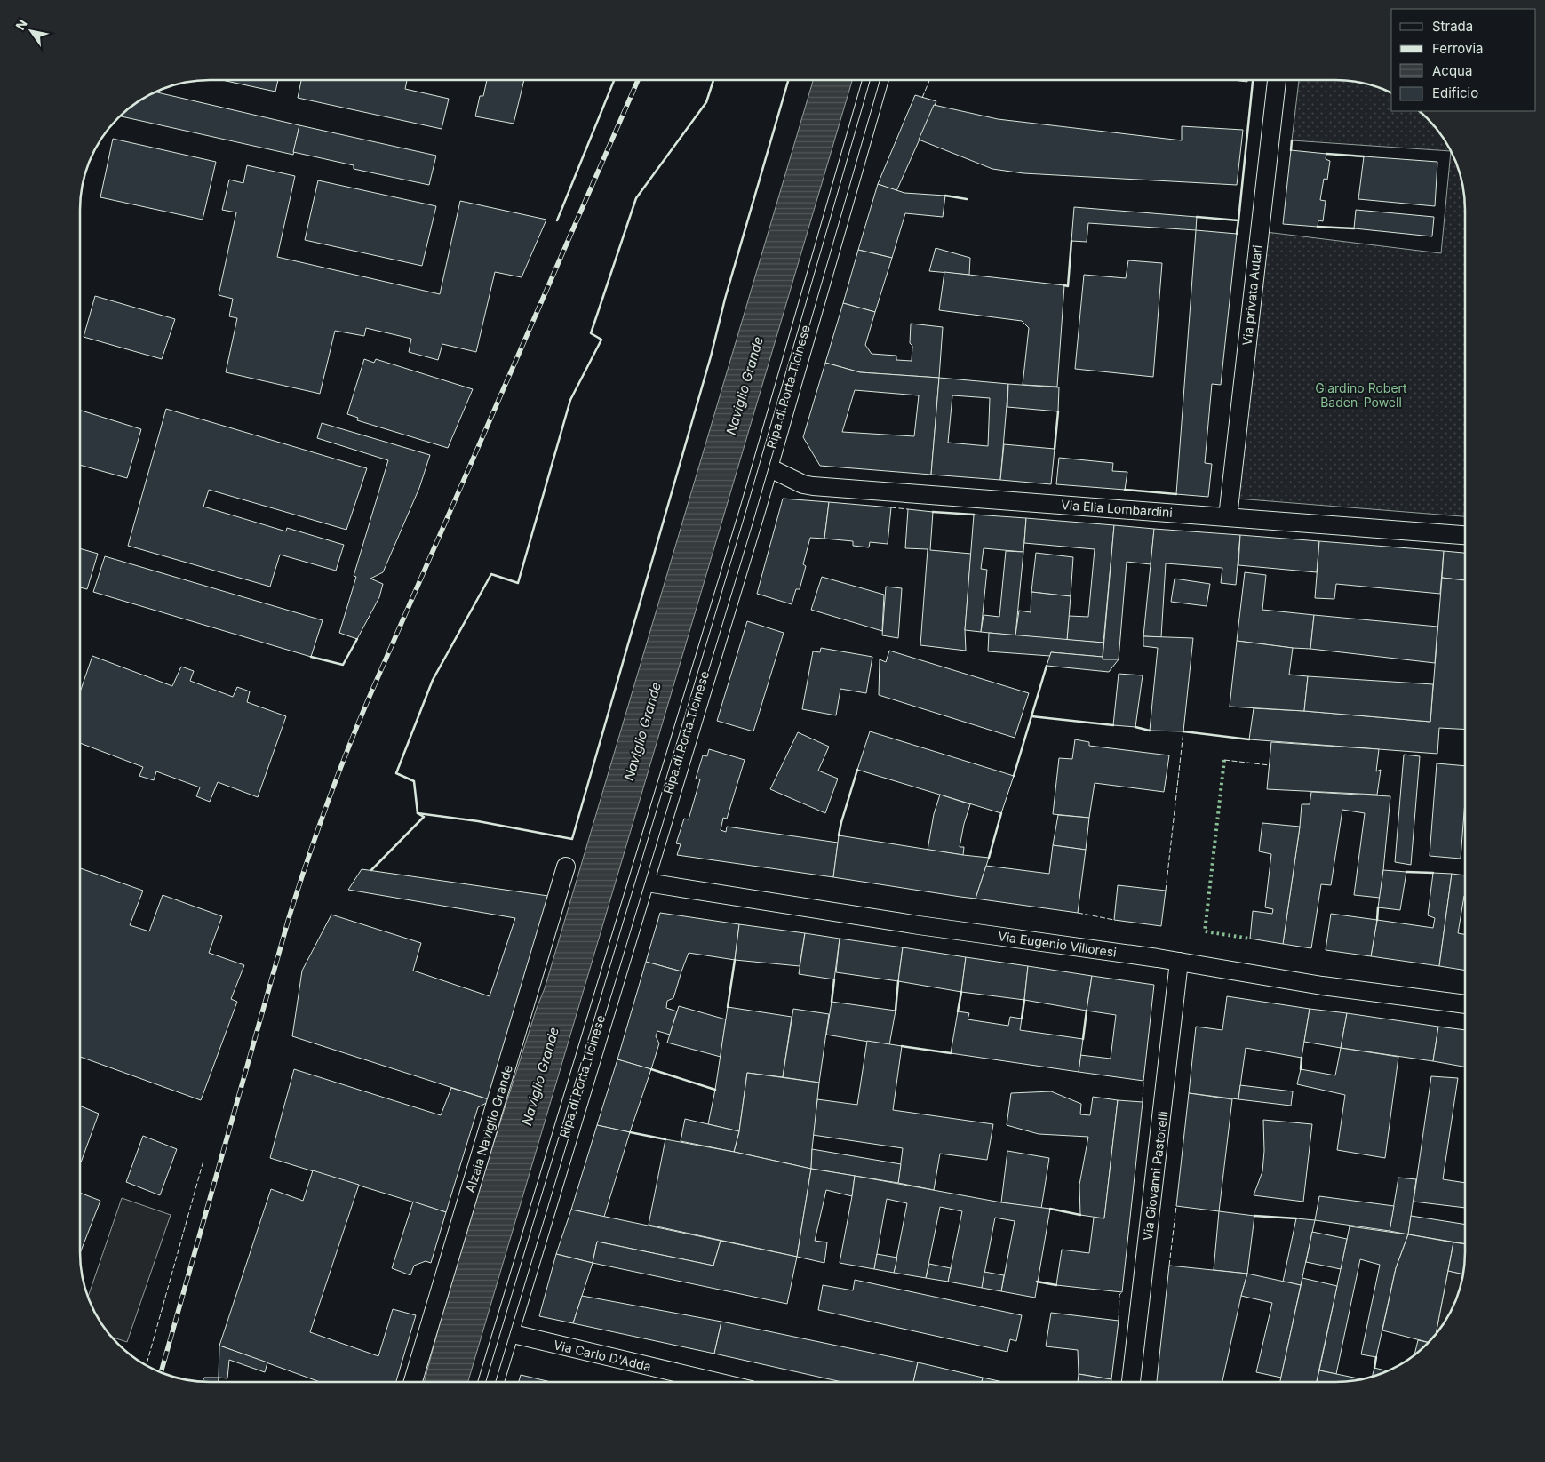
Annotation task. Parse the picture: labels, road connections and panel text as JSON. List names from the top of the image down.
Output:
{
  "streets": {
    "street": [
      "Via privata Autari",
      "Ripa di Porta Ticinese",
      "Via Elia Lombardini",
      "Via Eugenio Villoresi",
      "Alzaia Naviglio Grande",
      "Via Giovanni Pastorelli",
      "Via Carlo D'Adda"
    ]
  },
  "crossings": [
    ["Via privata Autari", "Via Elia Lombardini"],
    ["Ripa di Porta Ticinese", "Via Elia Lombardini"],
    ["Ripa di Porta Ticinese", "Via Eugenio Villoresi"],
    ["Ripa di Porta Ticinese", "Via Carlo D'Adda"],
    ["Via Eugenio Villoresi", "Via Giovanni Pastorelli"]
  ],
  "water": ["Naviglio Grande"],
  "parks": ["Giardino Robert Baden-Powell"],
  "legend": [
    "Strada",
    "Ferrovia",
    "Acqua",
    "Edificio"
  ],
  "north": "top left"
}
